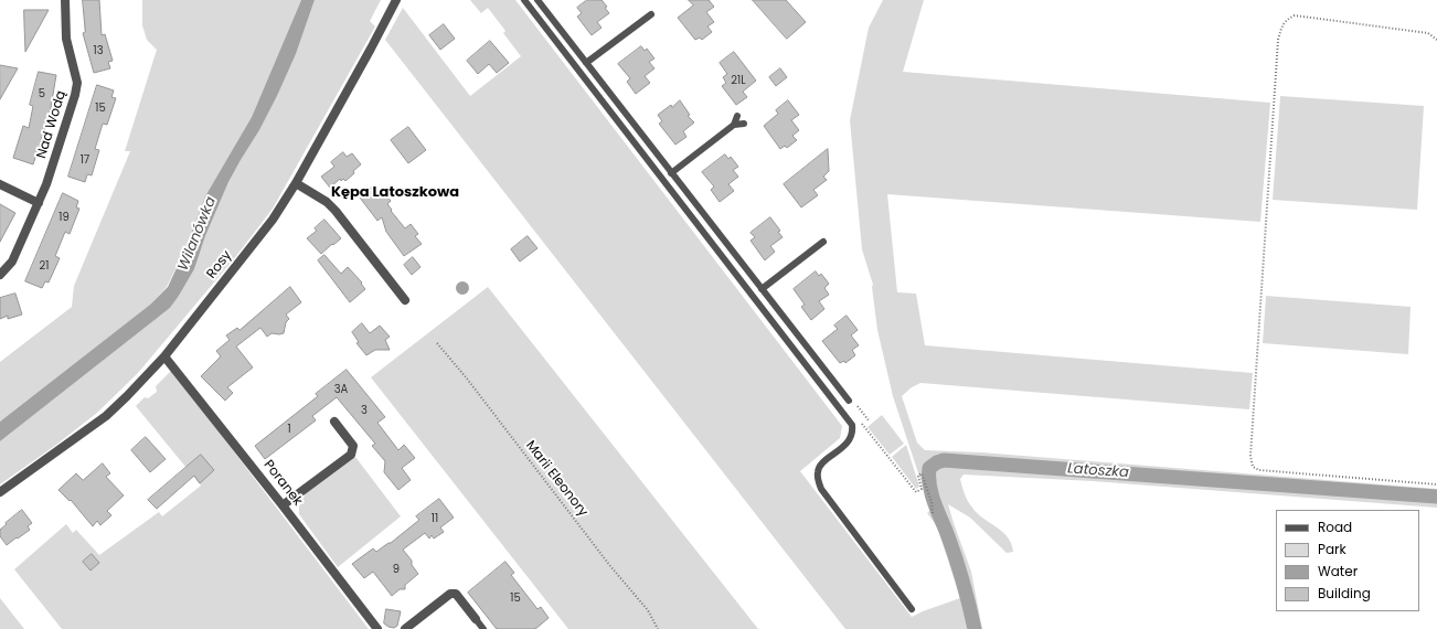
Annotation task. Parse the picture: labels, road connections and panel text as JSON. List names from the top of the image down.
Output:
{
  "streets": {
    "street": ["Nad Wodą", "Rosy", "Poranek"],
    "path": ["Marii Eleonory"]
  },
  "crossings": [
    ["Rosy", "Poranek"]
  ],
  "districts": ["Kępa Latoszkowa"],
  "water": ["Wilanówka", "Latoszka"],
  "house_numbers": [
    "13",
    "21L",
    "5",
    "15",
    "17",
    "19",
    "21",
    "3A",
    "3",
    "1",
    "11",
    "9",
    "15"
  ],
  "legend": [
    "Road",
    "Park",
    "Water",
    "Building"
  ]
}
